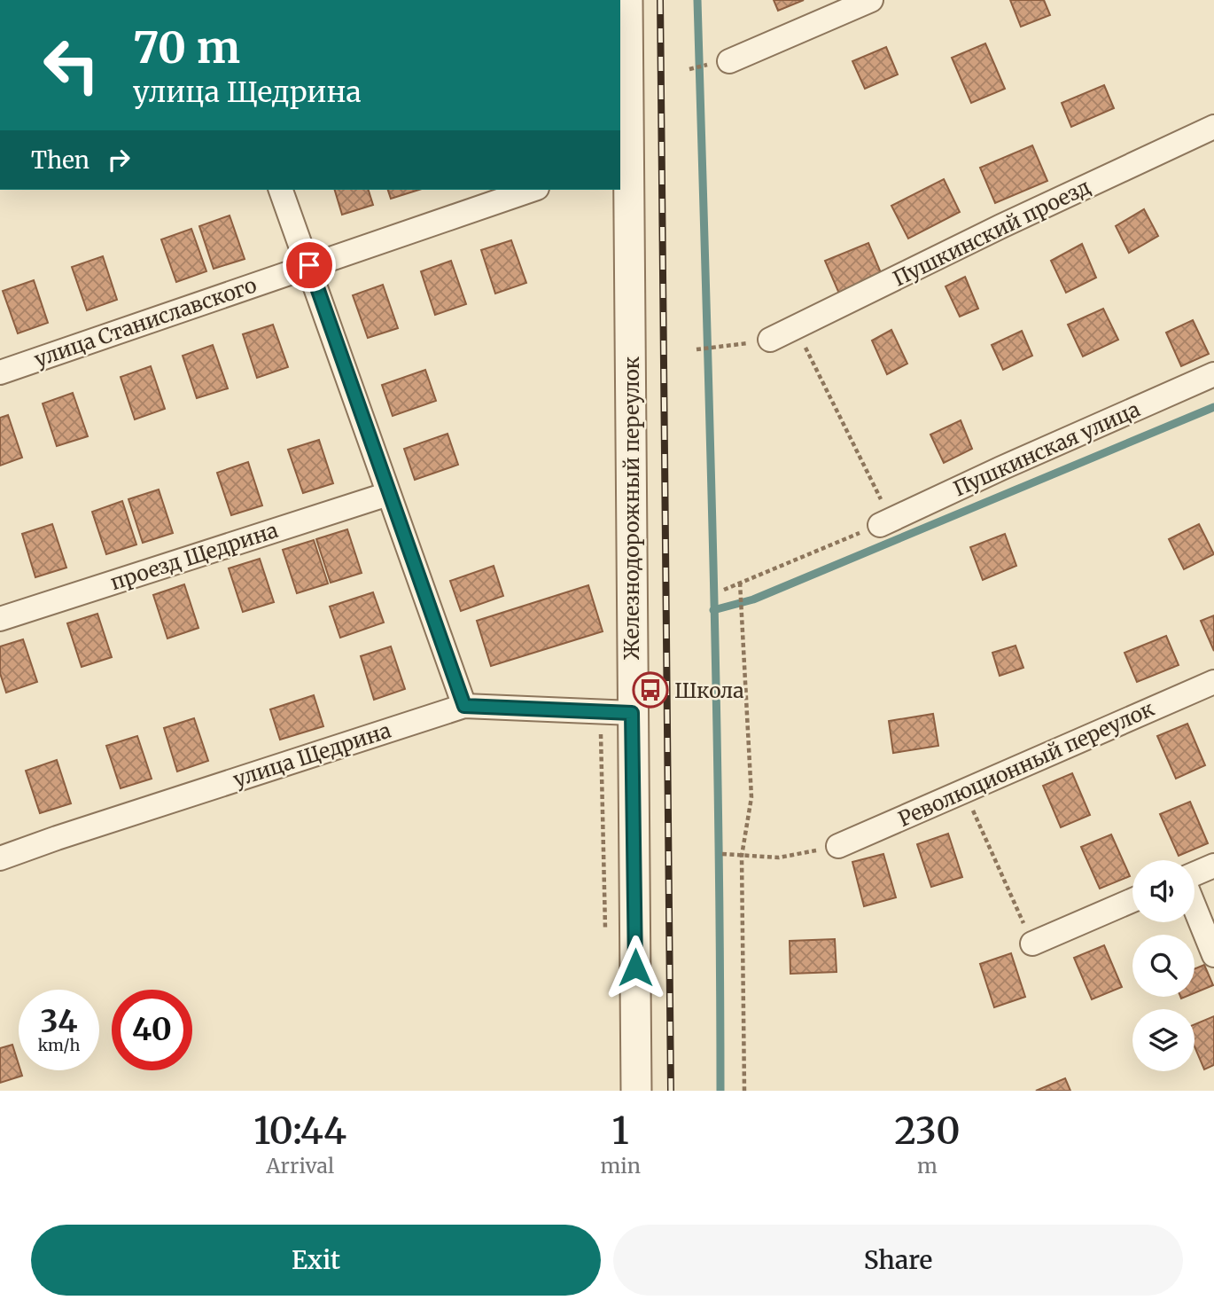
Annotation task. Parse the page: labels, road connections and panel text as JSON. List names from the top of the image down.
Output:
{
  "streets": {
    "street": [
      "Пушкинский проезд",
      "улица Станиславского",
      "Пушкинская улица",
      "Железнодорожный переулок",
      "проезд Щедрина",
      "улица Щедрина",
      "Революционный переулок"
    ]
  },
  "crossings": [
    ["Железнодорожный переулок", "улица Щедрина"]
  ],
  "places": {
    "bus stop": ["Школа"]
  },
  "page": {
    "turn": ["70 m", "улица Щедрина"],
    "then": "Then",
    "speed": "34 km/h",
    "limit": "40",
    "eta": [
      "10:44",
      "Arrival",
      "1",
      "min",
      "230",
      "m"
    ],
    "buttons": ["Exit", "Share"]
  }
}
